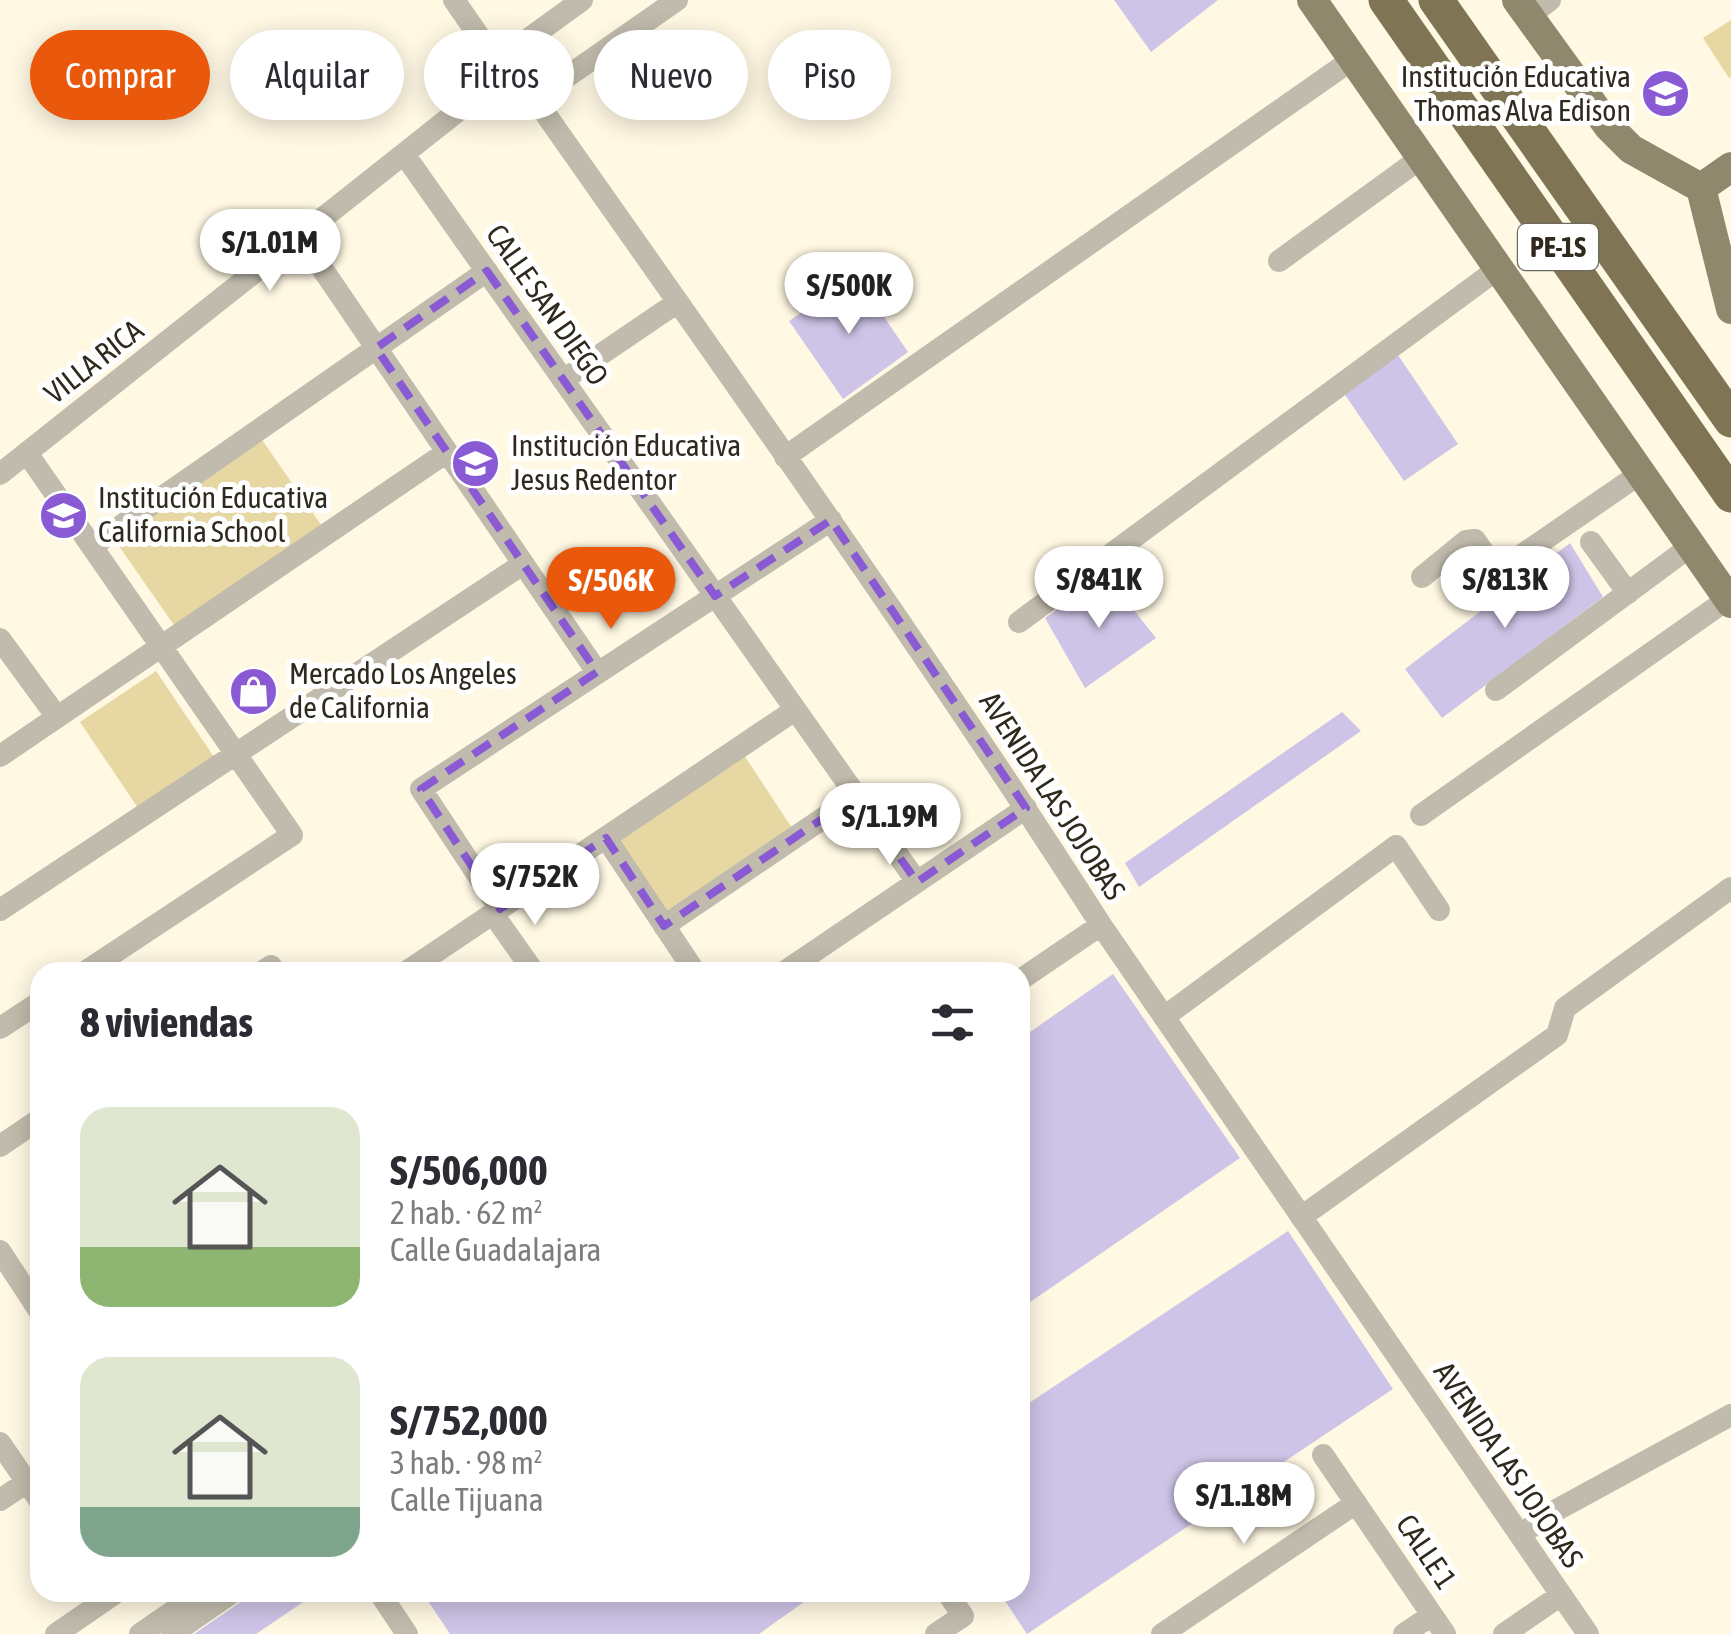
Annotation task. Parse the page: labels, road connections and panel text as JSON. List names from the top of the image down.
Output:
{
  "streets": {
    "highway": ["PE-1S"],
    "street": [
      "CALLE SAN DIEGO",
      "VILLA RICA",
      "AVENIDA LAS JOJOBAS",
      "CALLE 1"
    ]
  },
  "crossings": [
    ["CALLE SAN DIEGO", "VILLA RICA"]
  ],
  "places": {
    "school or university": ["Institución Educativa Thomas Alva Edison", "Institución Educativa Jesus Redentor", "Institución Educativa California School"],
    "shop": ["Mercado Los Angeles de California"]
  },
  "page": {
    "chip": [
      "Comprar",
      "Alquilar",
      "Filtros",
      "Nuevo",
      "Piso"
    ],
    "price": [
      "S/1.01M",
      "S/500K",
      "S/841K",
      "S/813K",
      "S/506K",
      "S/1.19M",
      "S/752K",
      "S/1.18M"
    ],
    "heading": "8 viviendas",
    "list": [
      {
        "name": "S/506,000",
        "note": "2 hab. · 62 m² · Calle Guadalajara"
      },
      {
        "name": "S/752,000",
        "note": "3 hab. · 98 m² · Calle Tijuana"
      }
    ]
  }
}
